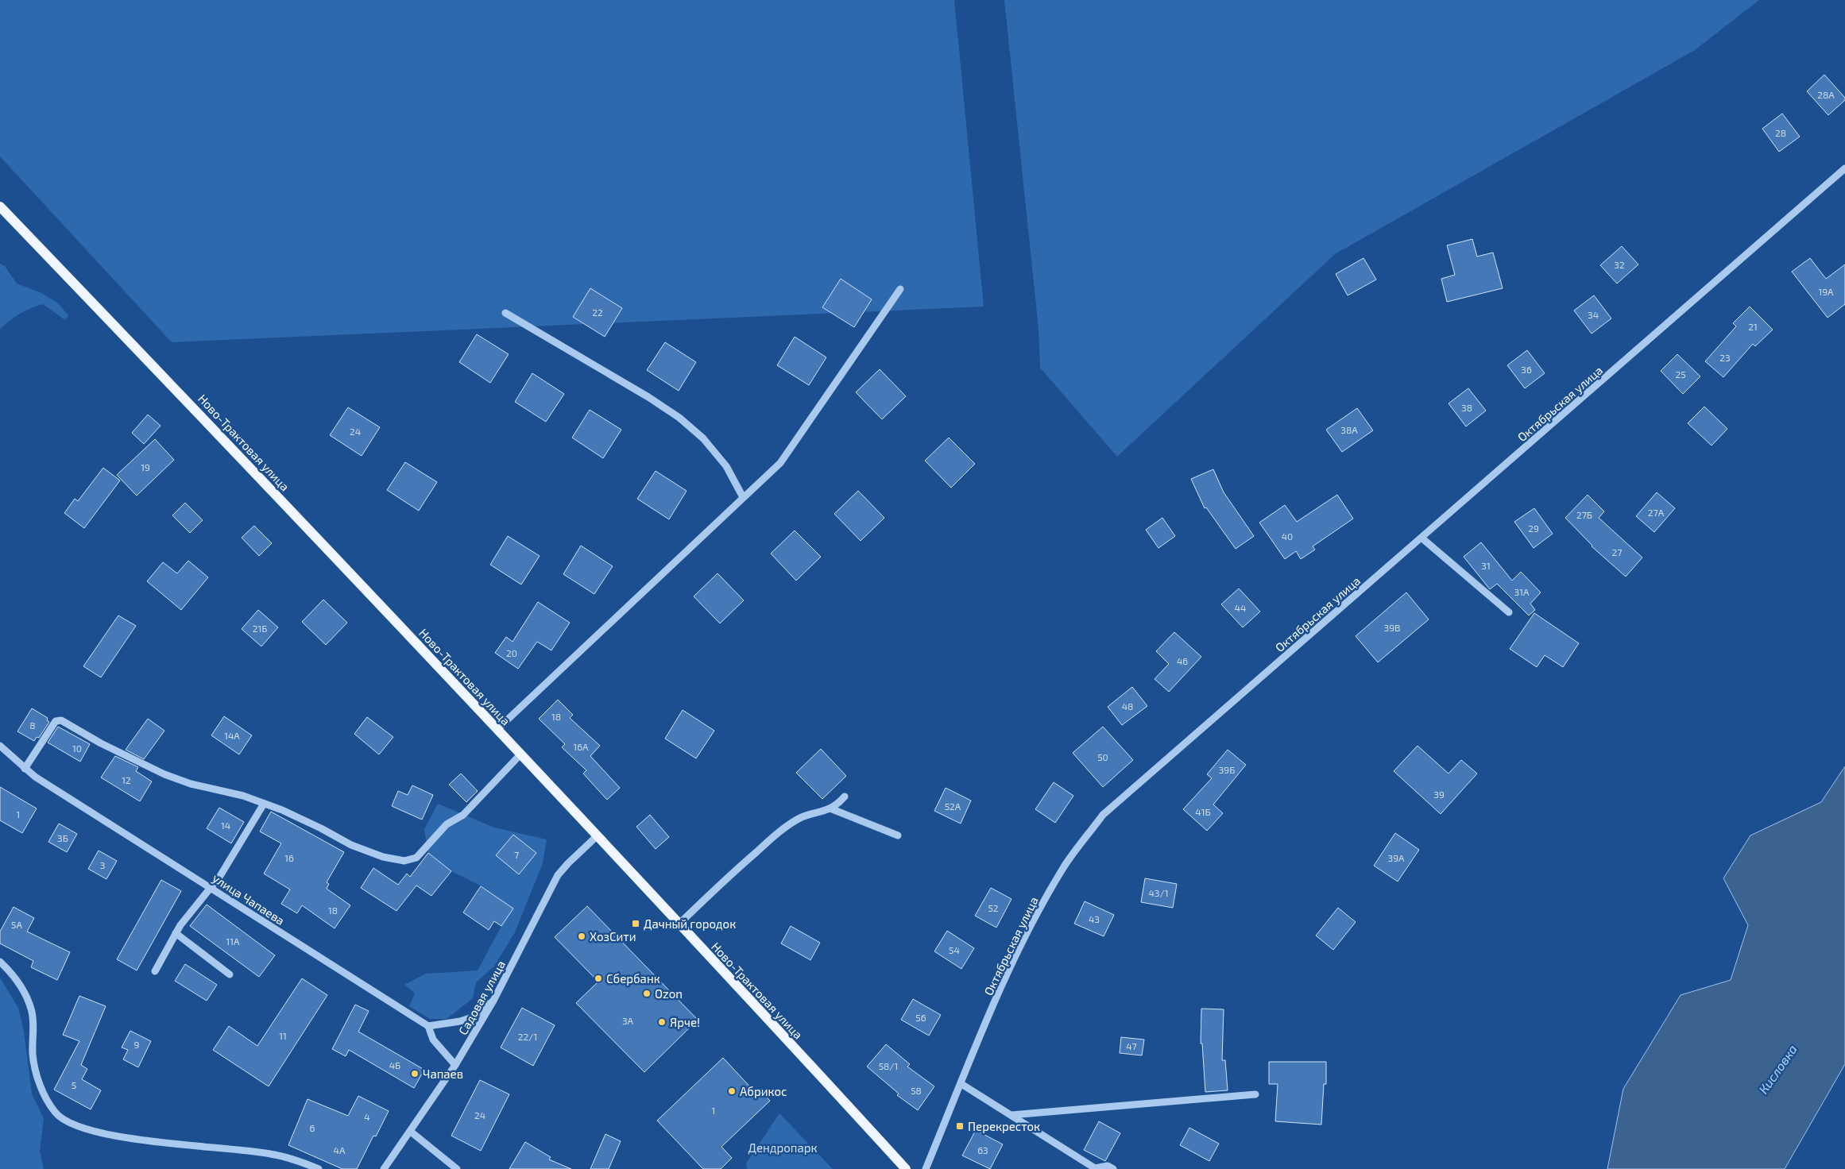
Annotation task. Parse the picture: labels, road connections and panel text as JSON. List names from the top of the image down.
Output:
{
  "streets": {
    "main road": ["Ново-Трактовая улица"],
    "street": ["Октябрьская улица", "улица Чапаева", "Садовая улица"]
  },
  "crossings": [
    ["Ново-Трактовая улица", "Садовая улица"]
  ],
  "water": ["Кисловка"],
  "parks": ["Дендропарк"],
  "places": {
    "transit": ["Дачный городок", "Перекресток"],
    "other": [
      "ХозСити",
      "Сбербанк",
      "Ozon",
      "Ярче!",
      "Чапаев",
      "Абрикос"
    ]
  },
  "house_numbers": [
    "28А",
    "28",
    "32",
    "19А",
    "22",
    "34",
    "21",
    "23",
    "36",
    "25",
    "38",
    "38А",
    "24",
    "19",
    "27А",
    "27Б",
    "29",
    "40",
    "27",
    "31",
    "31А",
    "44",
    "39В",
    "21Б",
    "20",
    "46",
    "48",
    "18",
    "8",
    "14А",
    "16А",
    "10",
    "50",
    "39Б",
    "12",
    "39",
    "52А",
    "41Б",
    "1",
    "14",
    "3Б",
    "7",
    "16",
    "39А",
    "3",
    "43/1",
    "52",
    "18",
    "43",
    "5А",
    "11А",
    "54",
    "56",
    "3А",
    "11",
    "22/1",
    "9",
    "47",
    "4Б",
    "58/1",
    "5",
    "58",
    "1",
    "24",
    "4",
    "6",
    "4А",
    "63"
  ]
}
